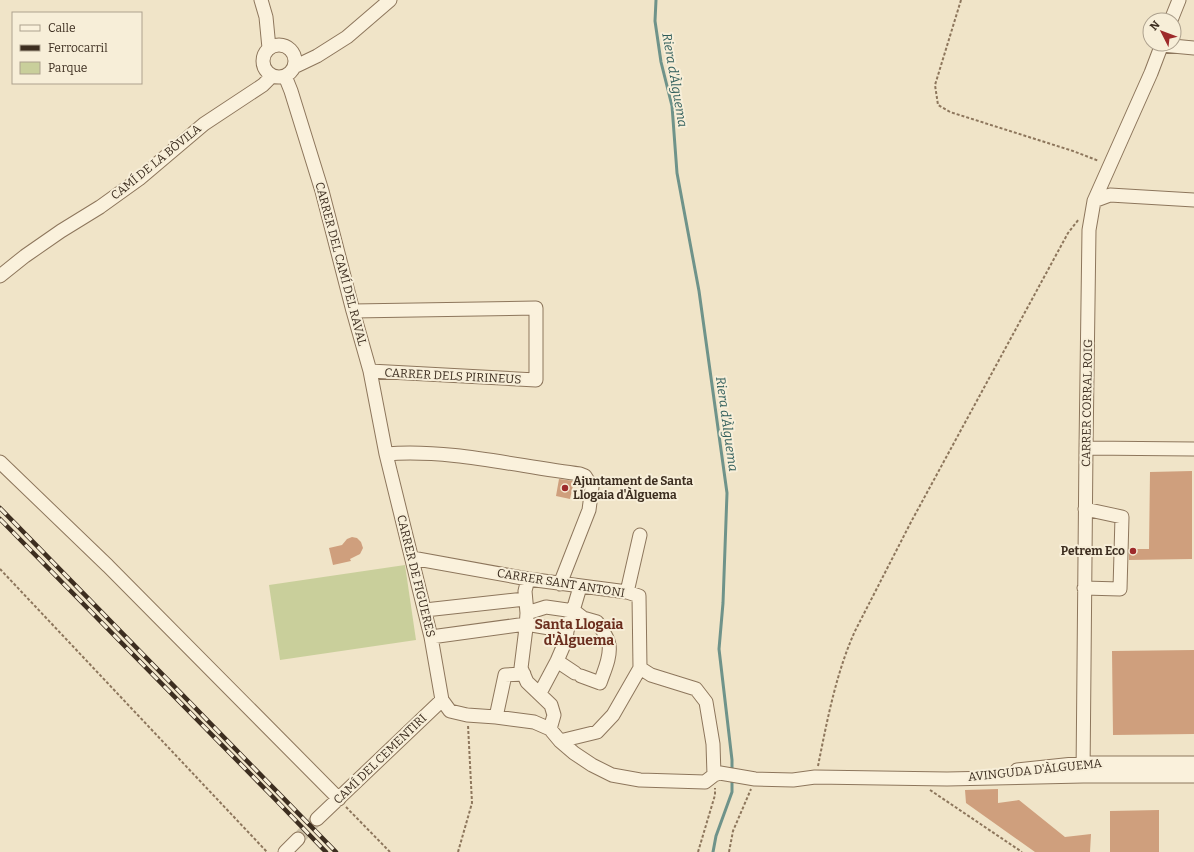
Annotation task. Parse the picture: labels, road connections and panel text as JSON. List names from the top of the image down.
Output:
{
  "streets": {
    "street": [
      "CAMÍ DE LA BÒVILA",
      "CARRER DEL CAMÍ DEL RAVAL",
      "CARRER DELS PIRINEUS",
      "CARRER CORRAL ROIG",
      "CARRER DE FIGUERES",
      "CARRER SANT ANTONI",
      "CAMÍ DEL CEMENTIRI",
      "AVINGUDA D'ÀLGUEMA"
    ]
  },
  "crossings": [
    ["CAMÍ DE LA BÒVILA", "CARRER DEL CAMÍ DEL RAVAL"],
    ["CARRER DEL CAMÍ DEL RAVAL", "CARRER DELS PIRINEUS"],
    ["CARRER DEL CAMÍ DEL RAVAL", "CARRER DE FIGUERES"],
    ["CARRER CORRAL ROIG", "AVINGUDA D'ÀLGUEMA"],
    ["CARRER DE FIGUERES", "CARRER SANT ANTONI"],
    ["CARRER DE FIGUERES", "CAMÍ DEL CEMENTIRI"]
  ],
  "districts": ["Santa Llogaia d'Àlguema"],
  "water": ["Riera d'Àlguema"],
  "places": ["Ajuntament de Santa Llogaia d'Àlguema", "Petrem Eco"],
  "legend": ["Calle", "Ferrocarril", "Parque"],
  "north": "top left"
}
